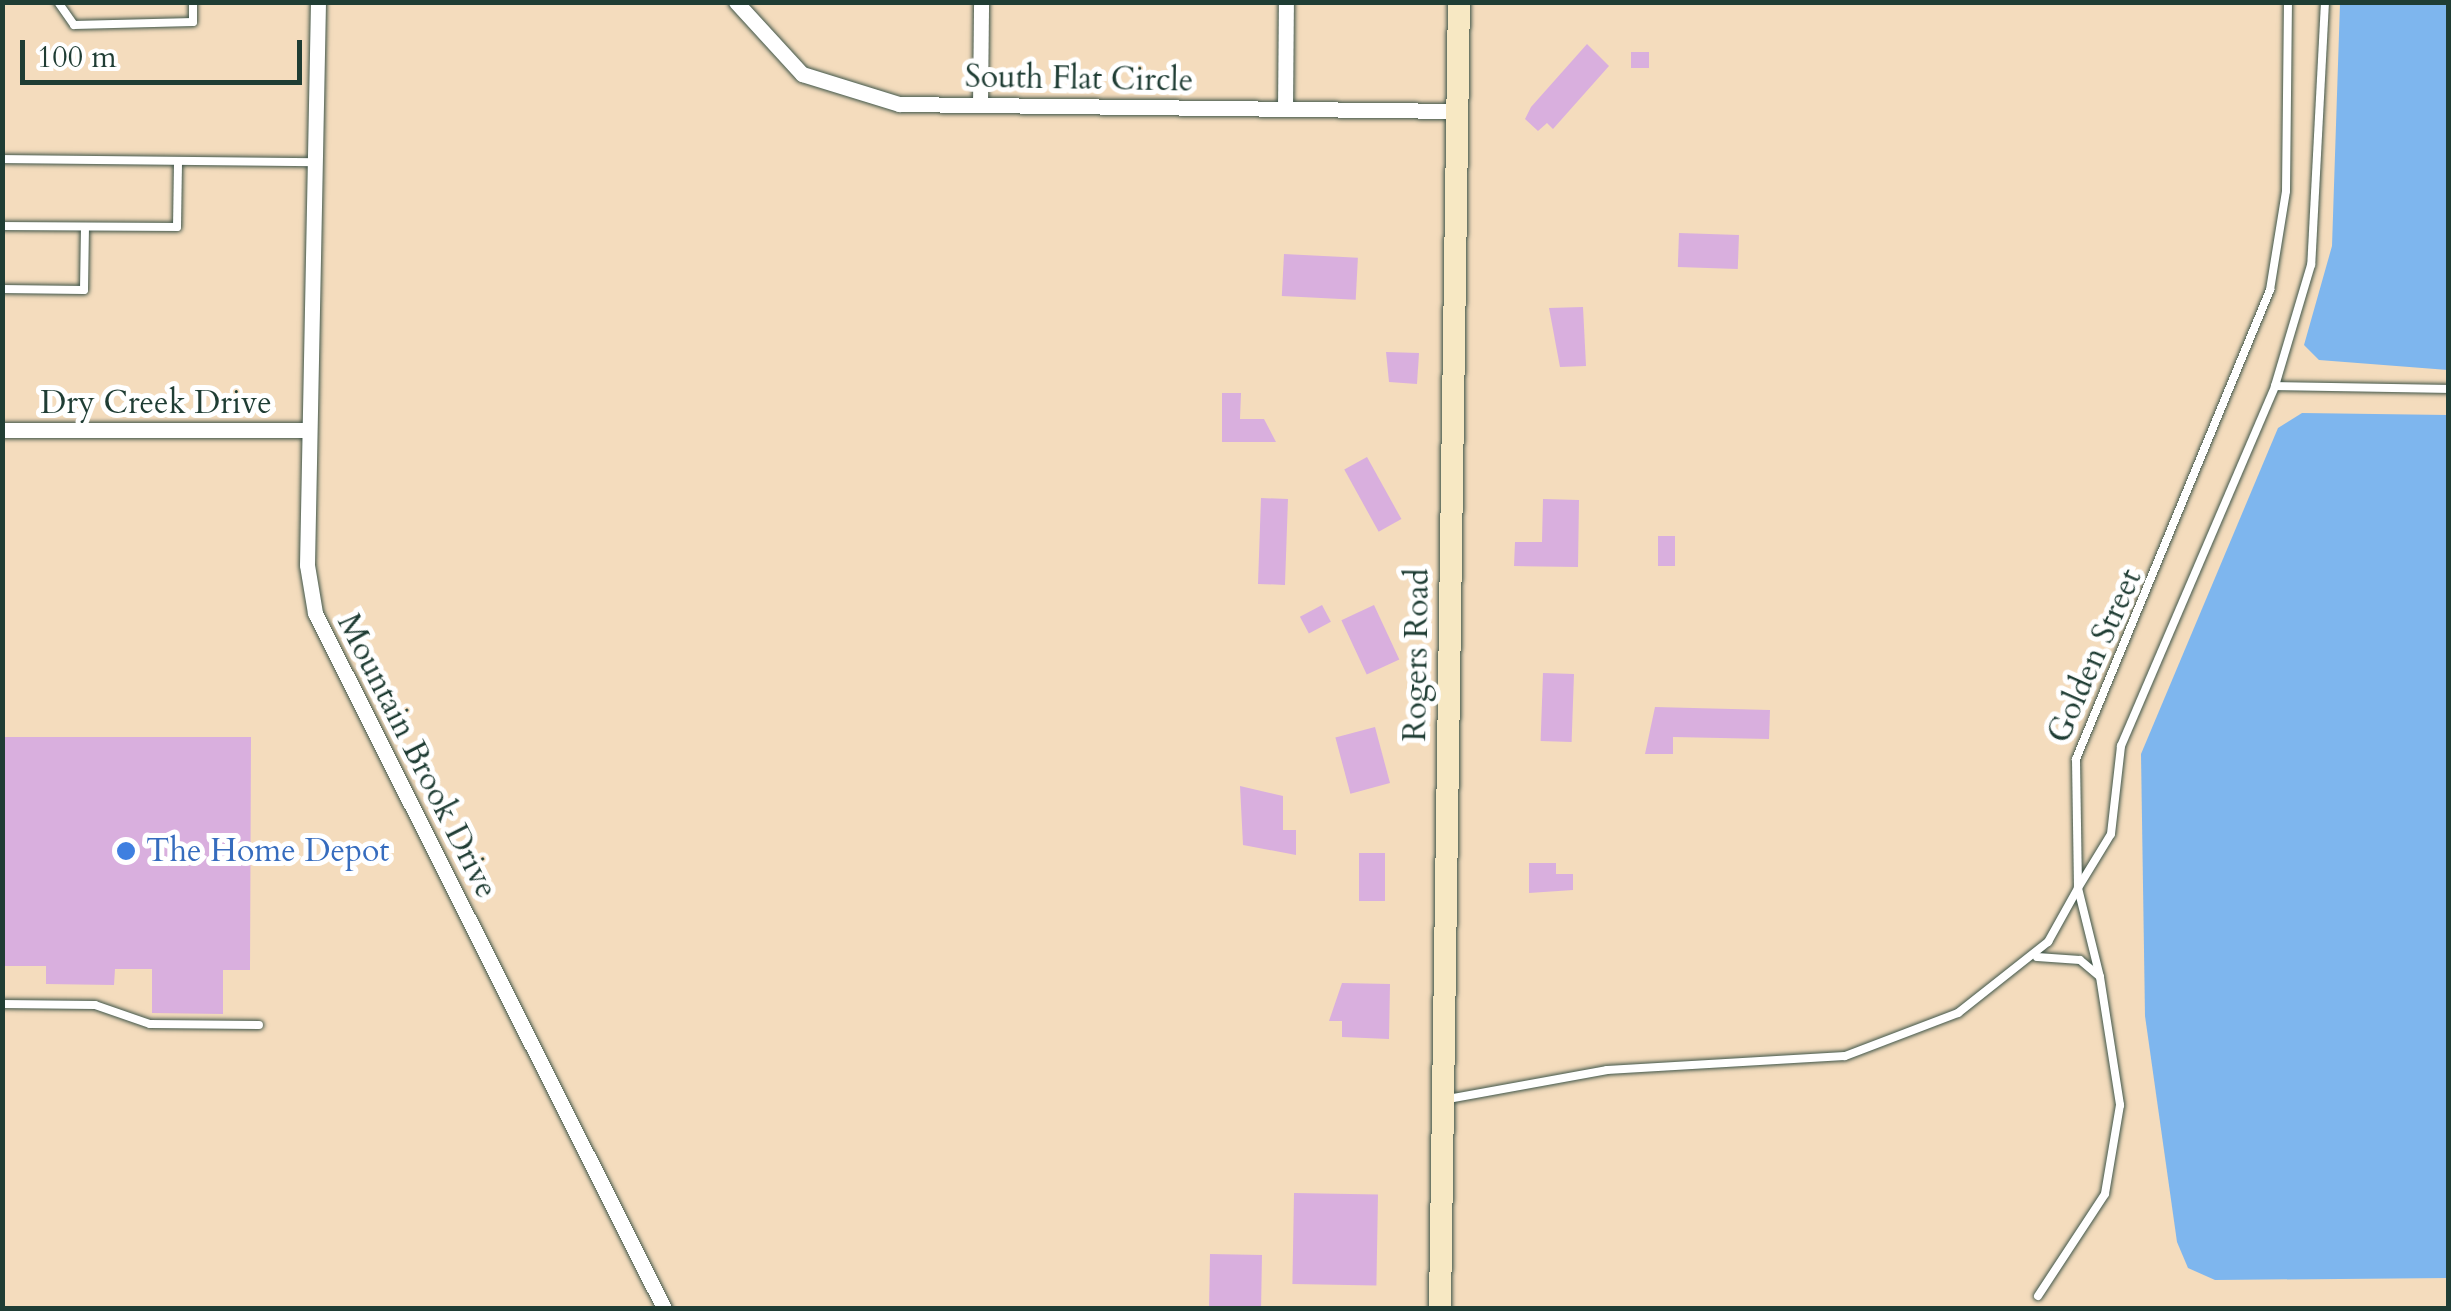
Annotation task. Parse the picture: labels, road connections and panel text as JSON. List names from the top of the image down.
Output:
{
  "streets": {
    "street": [
      "South Flat Circle",
      "Dry Creek Drive",
      "Rogers Road",
      "Mountain Brook Drive"
    ],
    "lane": ["Golden Street"]
  },
  "crossings": [
    ["South Flat Circle", "Rogers Road"],
    ["Dry Creek Drive", "Mountain Brook Drive"]
  ],
  "places": ["The Home Depot"],
  "scale_bar": "100 m"
}
